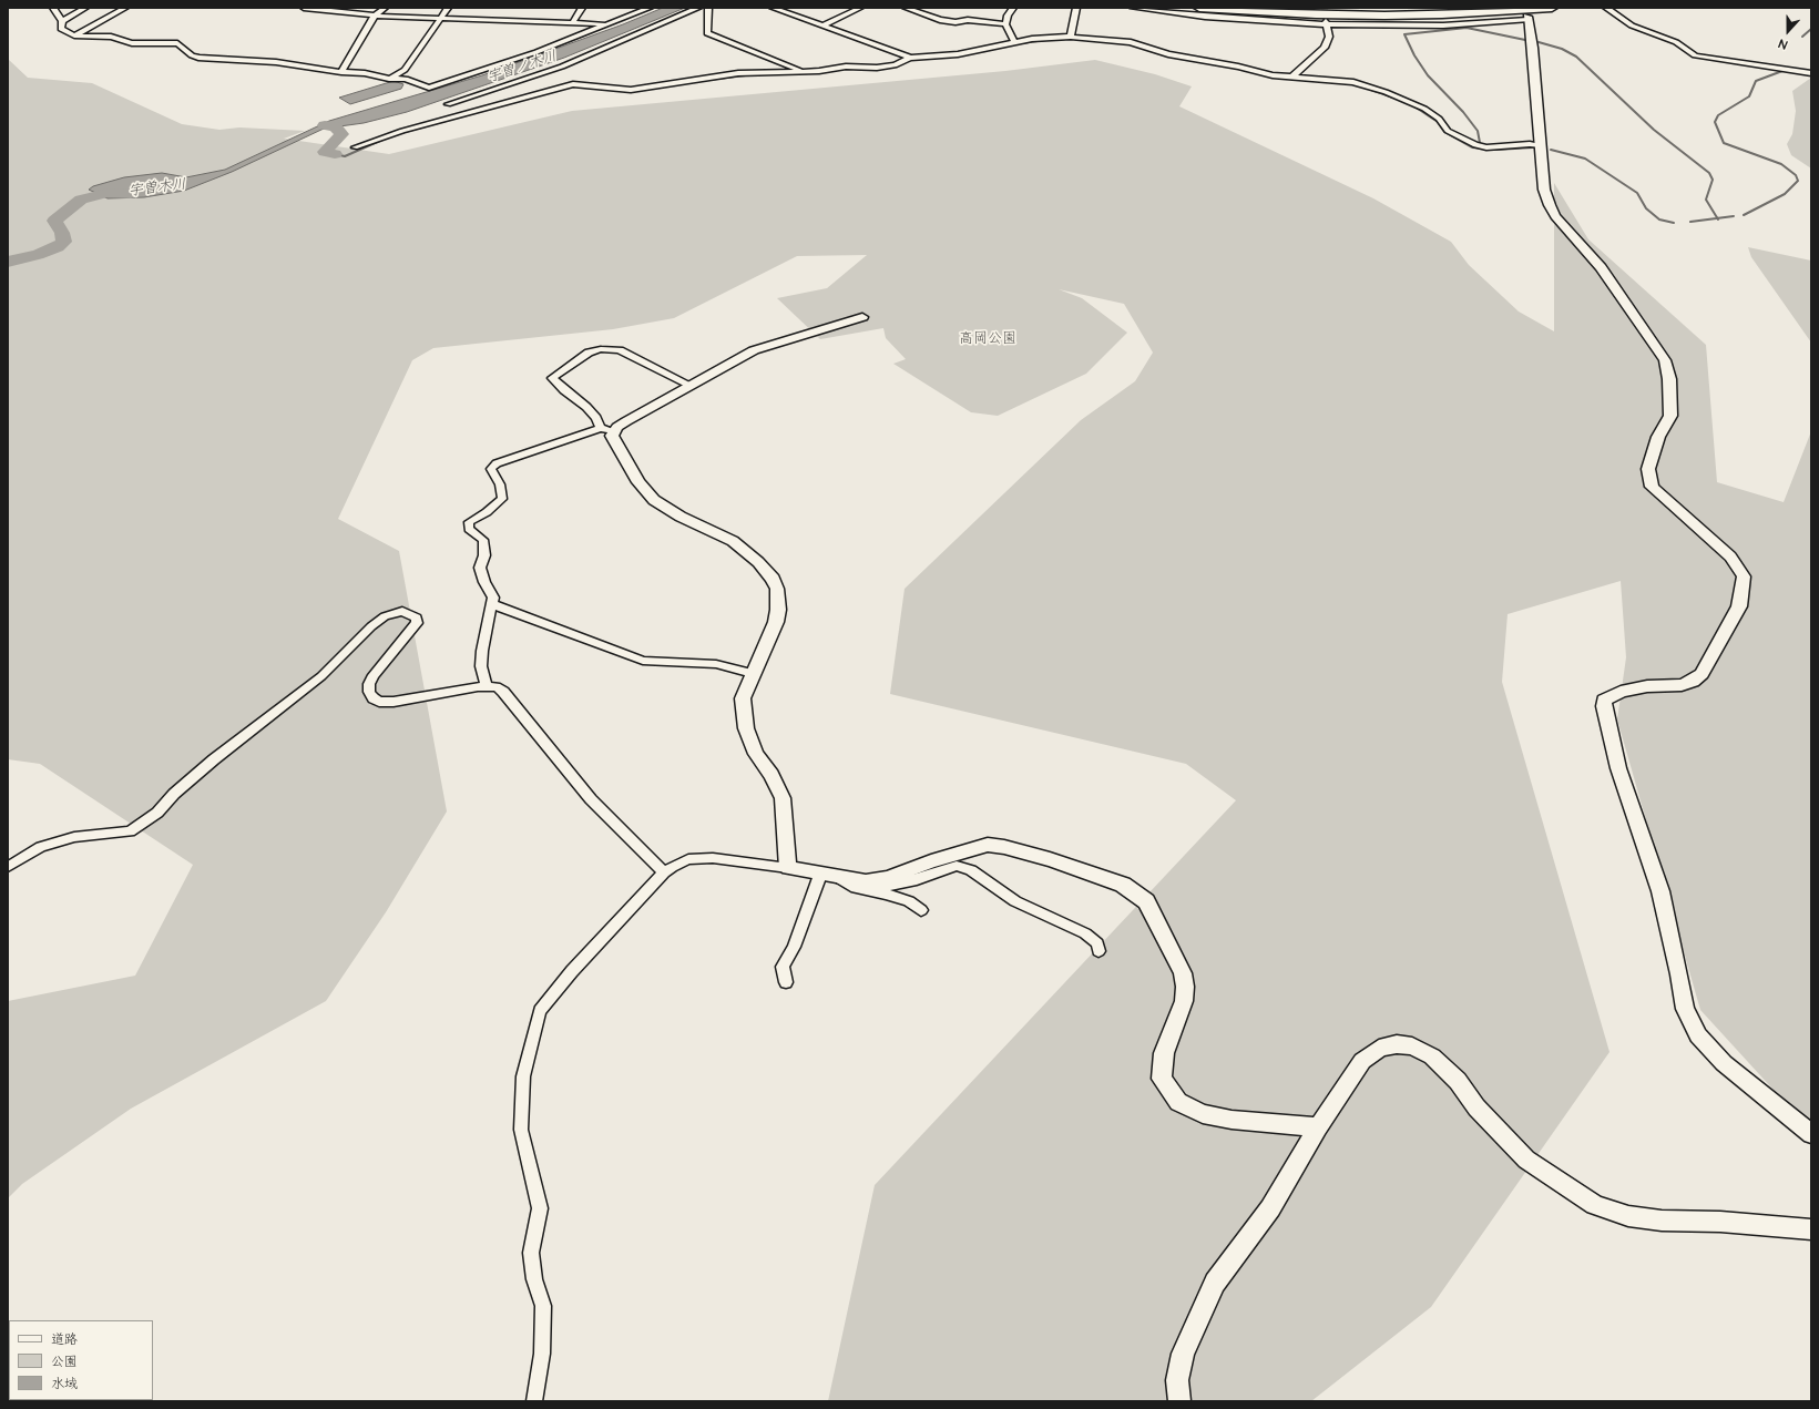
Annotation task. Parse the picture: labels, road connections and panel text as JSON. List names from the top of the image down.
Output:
{
  "water": ["宇曽ノ木川", "宇曽木川"],
  "parks": ["高岡公園"],
  "legend": ["道路", "公園", "水域"],
  "north": "bottom"
}
